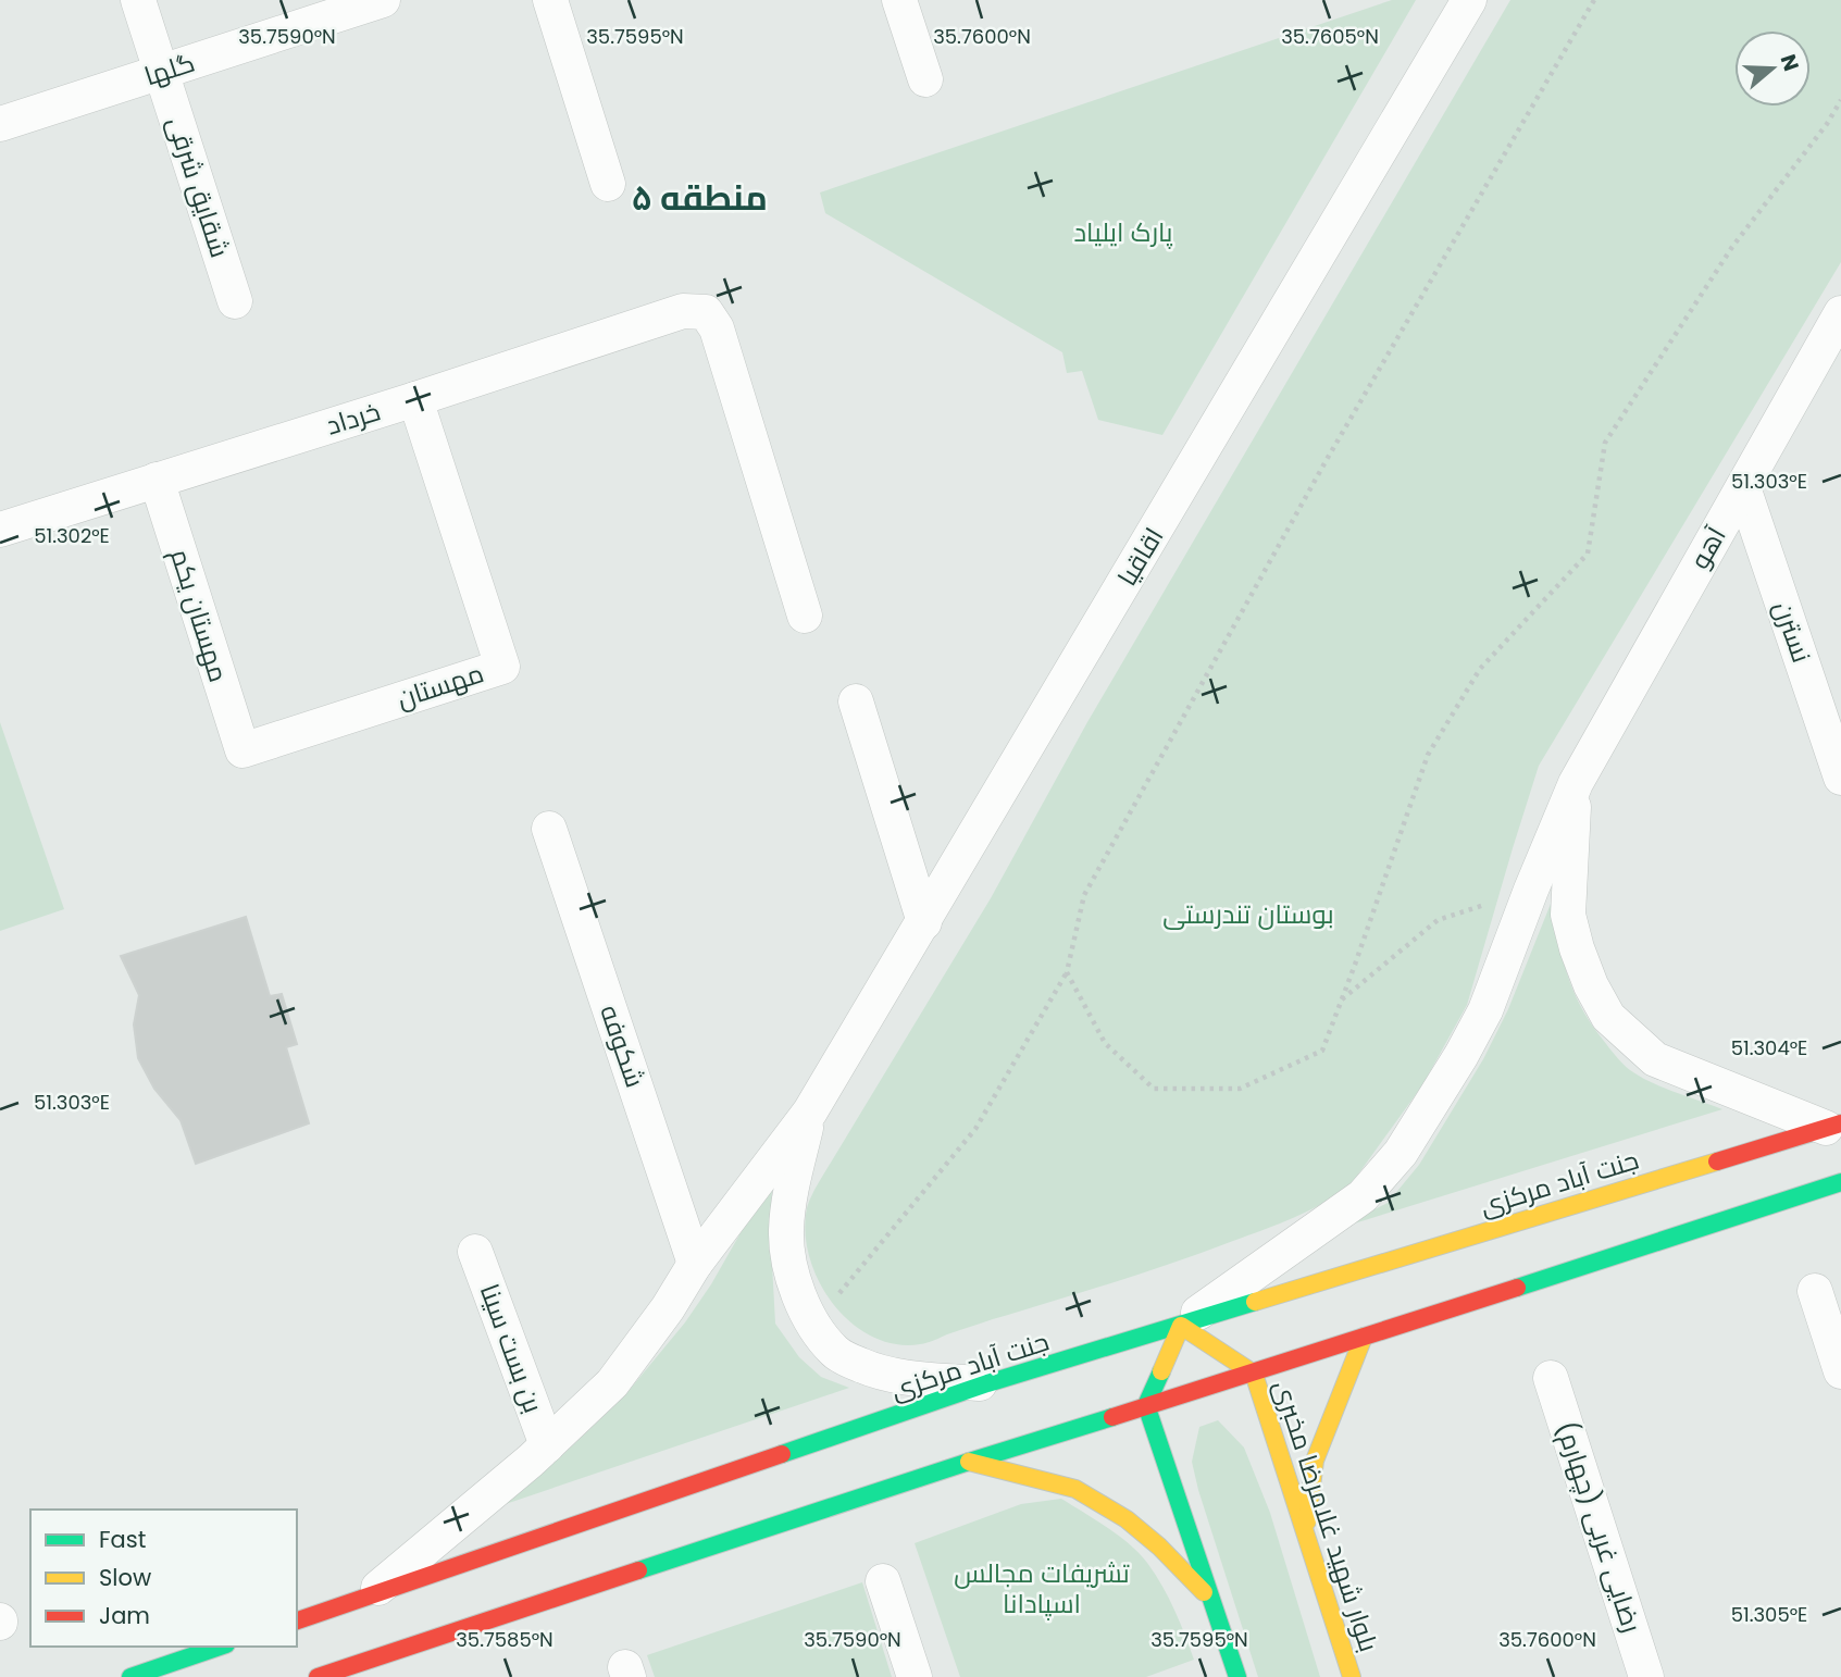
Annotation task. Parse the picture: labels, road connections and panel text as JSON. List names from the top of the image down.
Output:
{
  "streets": {
    "main road": ["جنت آباد مرکزی", "بلوار شهید غلامرضا مخبری"],
    "street": [
      "گلها",
      "شقایق شرقی",
      "خرداد",
      "آهو",
      "اقاقیا",
      "مهستان یکم",
      "نسترن",
      "مهستان",
      "شکوفه",
      "بن بست سینا",
      "رضایی غربی (چهارم)"
    ]
  },
  "crossings": [
    ["گلها", "شقایق شرقی"],
    ["خرداد", "مهستان یکم"],
    ["خرداد", "مهستان"],
    ["آهو", "نسترن"],
    ["آهو", "جنت آباد مرکزی"],
    ["آهو", "بلوار شهید غلامرضا مخبری"],
    ["مهستان یکم", "مهستان"],
    ["جنت آباد مرکزی", "بلوار شهید غلامرضا مخبری"]
  ],
  "districts": ["منطقه ۵"],
  "parks": ["پارک ایلیاد", "بوستان تندرستی", "تشریفات مجالس اسپادانا"],
  "legend": ["Fast", "Slow", "Jam"],
  "north": "right",
  "coordinates": [
    "35.7590°N",
    "35.7595°N",
    "35.7600°N",
    "35.7605°N",
    "51.303°E",
    "51.302°E",
    "51.304°E",
    "51.305°E",
    "35.7585°N"
  ]
}
